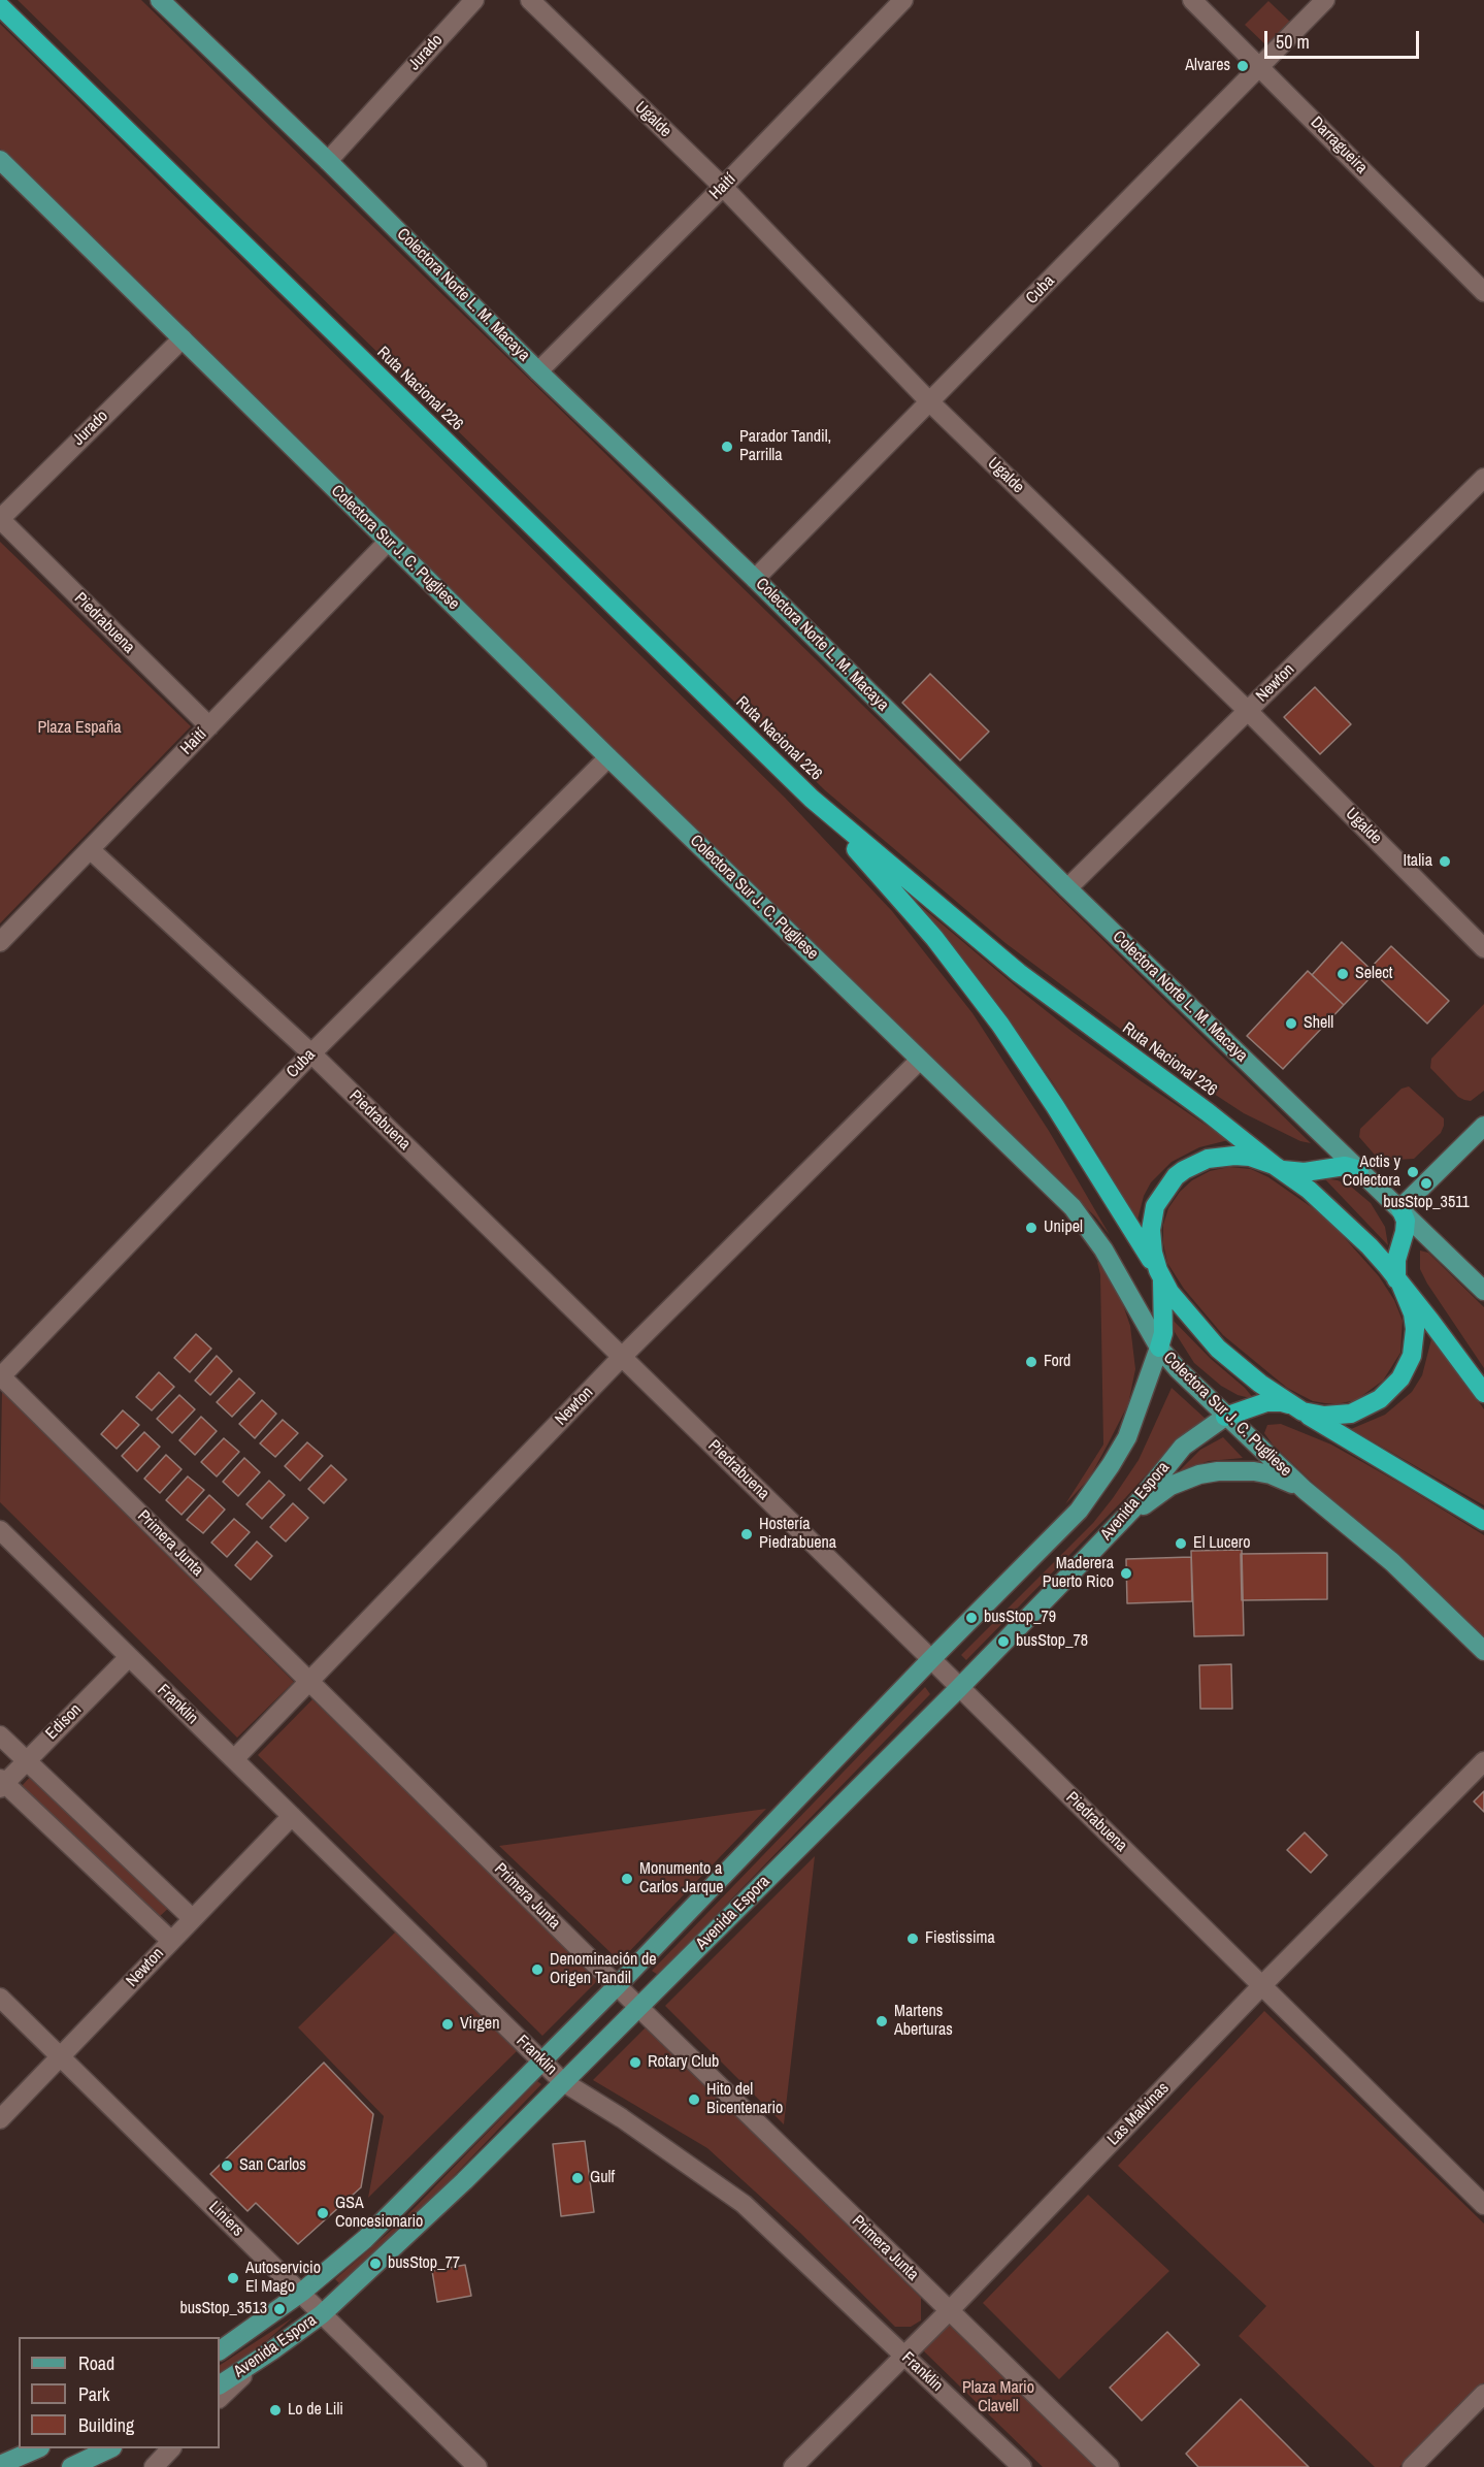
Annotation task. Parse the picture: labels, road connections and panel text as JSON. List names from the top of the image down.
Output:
{
  "streets": {
    "highway": ["Ruta Nacional 226"],
    "main road": ["Colectora Norte L. M. Macaya", "Colectora Sur J. C. Pugliese", "Avenida Espora"],
    "street": [
      "Jurado",
      "Ugalde",
      "Darragueira",
      "Haití",
      "Cuba",
      "Piedrabuena",
      "Newton",
      "Primera Junta",
      "Franklin",
      "Edison",
      "Las Malvinas",
      "Liniers"
    ]
  },
  "crossings": [
    ["Jurado", "Colectora Norte L. M. Macaya"],
    ["Jurado", "Colectora Sur J. C. Pugliese"],
    ["Jurado", "Piedrabuena"],
    ["Ugalde", "Haití"],
    ["Ugalde", "Cuba"],
    ["Ugalde", "Newton"],
    ["Darragueira", "Cuba"],
    ["Haití", "Colectora Norte L. M. Macaya"],
    ["Haití", "Colectora Sur J. C. Pugliese"],
    ["Haití", "Piedrabuena"],
    ["Cuba", "Colectora Norte L. M. Macaya"],
    ["Cuba", "Colectora Sur J. C. Pugliese"],
    ["Cuba", "Piedrabuena"],
    ["Cuba", "Primera Junta"],
    ["Colectora Norte L. M. Macaya", "Newton"],
    ["Colectora Sur J. C. Pugliese", "Newton"],
    ["Colectora Sur J. C. Pugliese", "Avenida Espora"],
    ["Piedrabuena", "Newton"],
    ["Piedrabuena", "Avenida Espora"],
    ["Piedrabuena", "Las Malvinas"],
    ["Newton", "Primera Junta"],
    ["Newton", "Franklin"],
    ["Newton", "Liniers"],
    ["Avenida Espora", "Primera Junta"],
    ["Avenida Espora", "Franklin"],
    ["Avenida Espora", "Liniers"],
    ["Primera Junta", "Las Malvinas"],
    ["Franklin", "Edison"],
    ["Franklin", "Las Malvinas"]
  ],
  "parks": ["Plaza España", "Plaza Mario Clavell"],
  "places": [
    "Alvares",
    "Parador Tandil, Parrilla",
    "Italia",
    "Select",
    "Shell",
    "Actis y Colectora",
    "busStop_3511",
    "Unipel",
    "Ford",
    "Hostería Piedrabuena",
    "El Lucero",
    "Maderera Puerto Rico",
    "busStop_79",
    "busStop_78",
    "Monumento a Carlos Jarque",
    "Fiestissima",
    "Denominación de Origen Tandil",
    "Martens Aberturas",
    "Virgen",
    "Rotary Club",
    "Hito del Bicentenario",
    "San Carlos",
    "Gulf",
    "GSA Concesionario",
    "busStop_77",
    "Autoservicio El Mago",
    "busStop_3513",
    "Lo de Lili"
  ],
  "legend": ["Road", "Park", "Building"],
  "scale_bar": "50 m"
}
